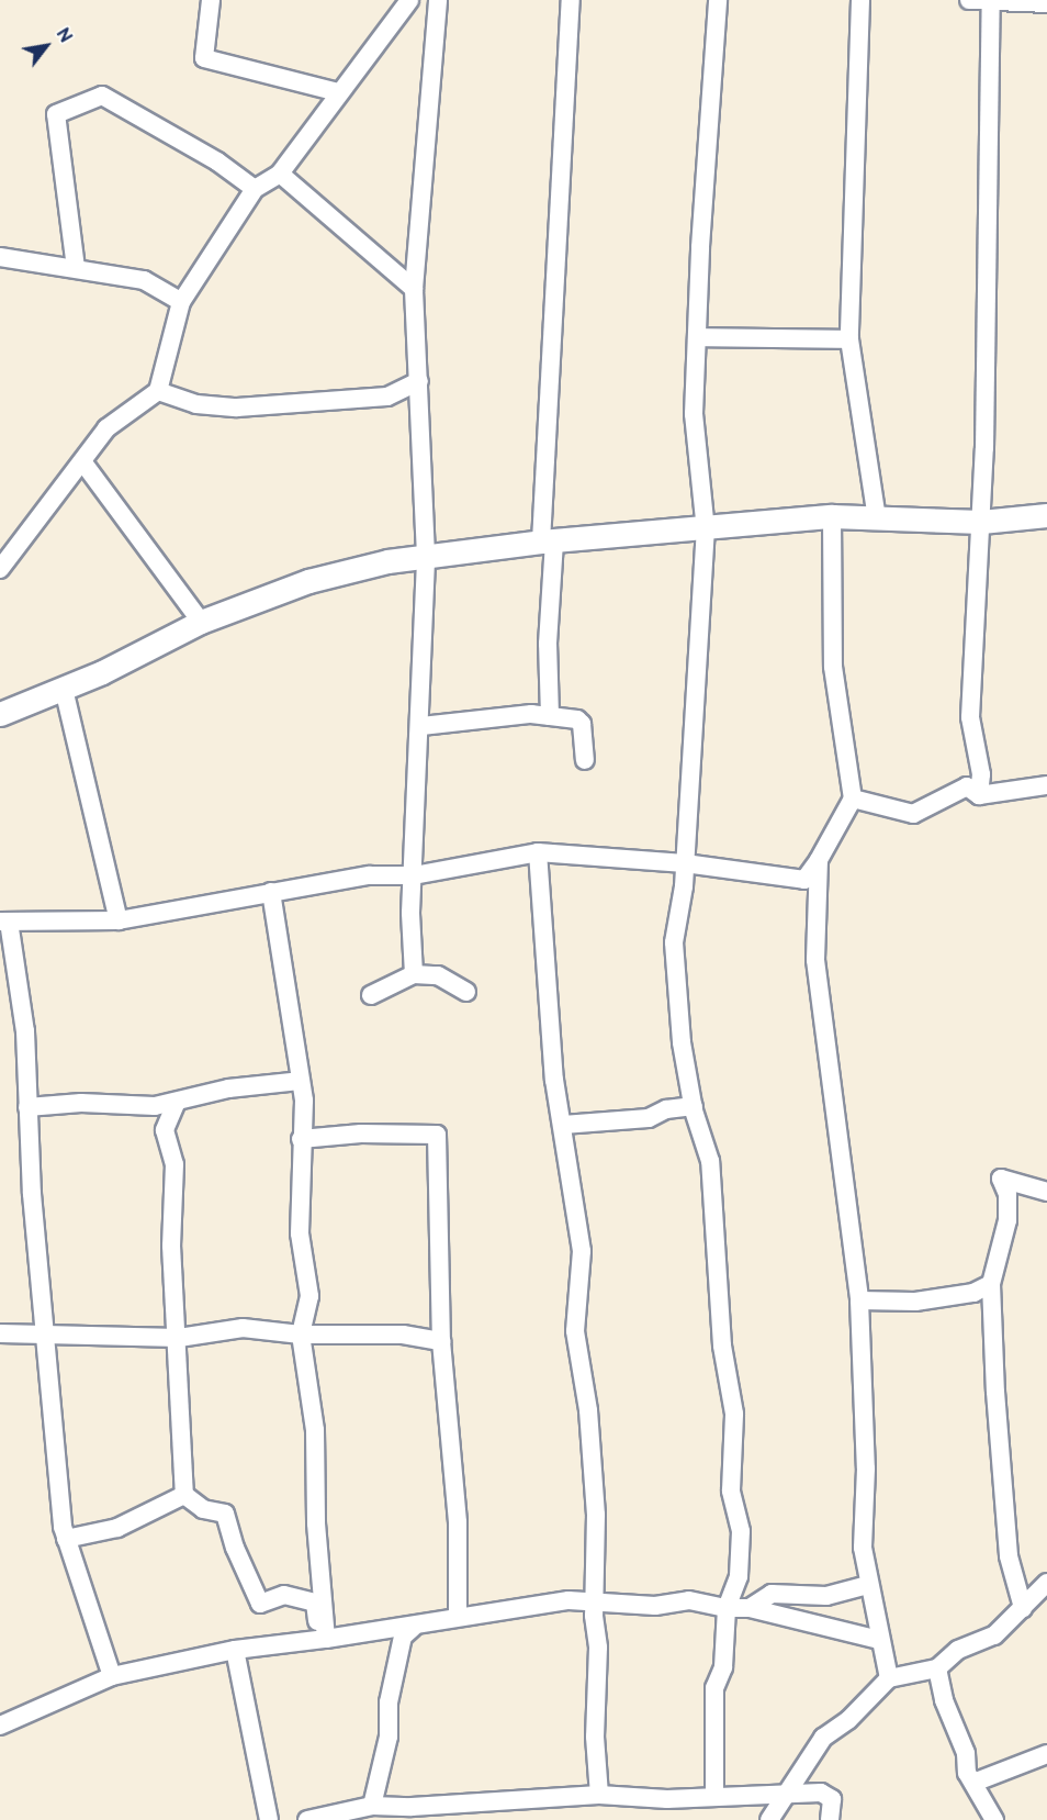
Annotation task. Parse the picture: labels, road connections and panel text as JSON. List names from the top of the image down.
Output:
{
  "north": "top right"
}
